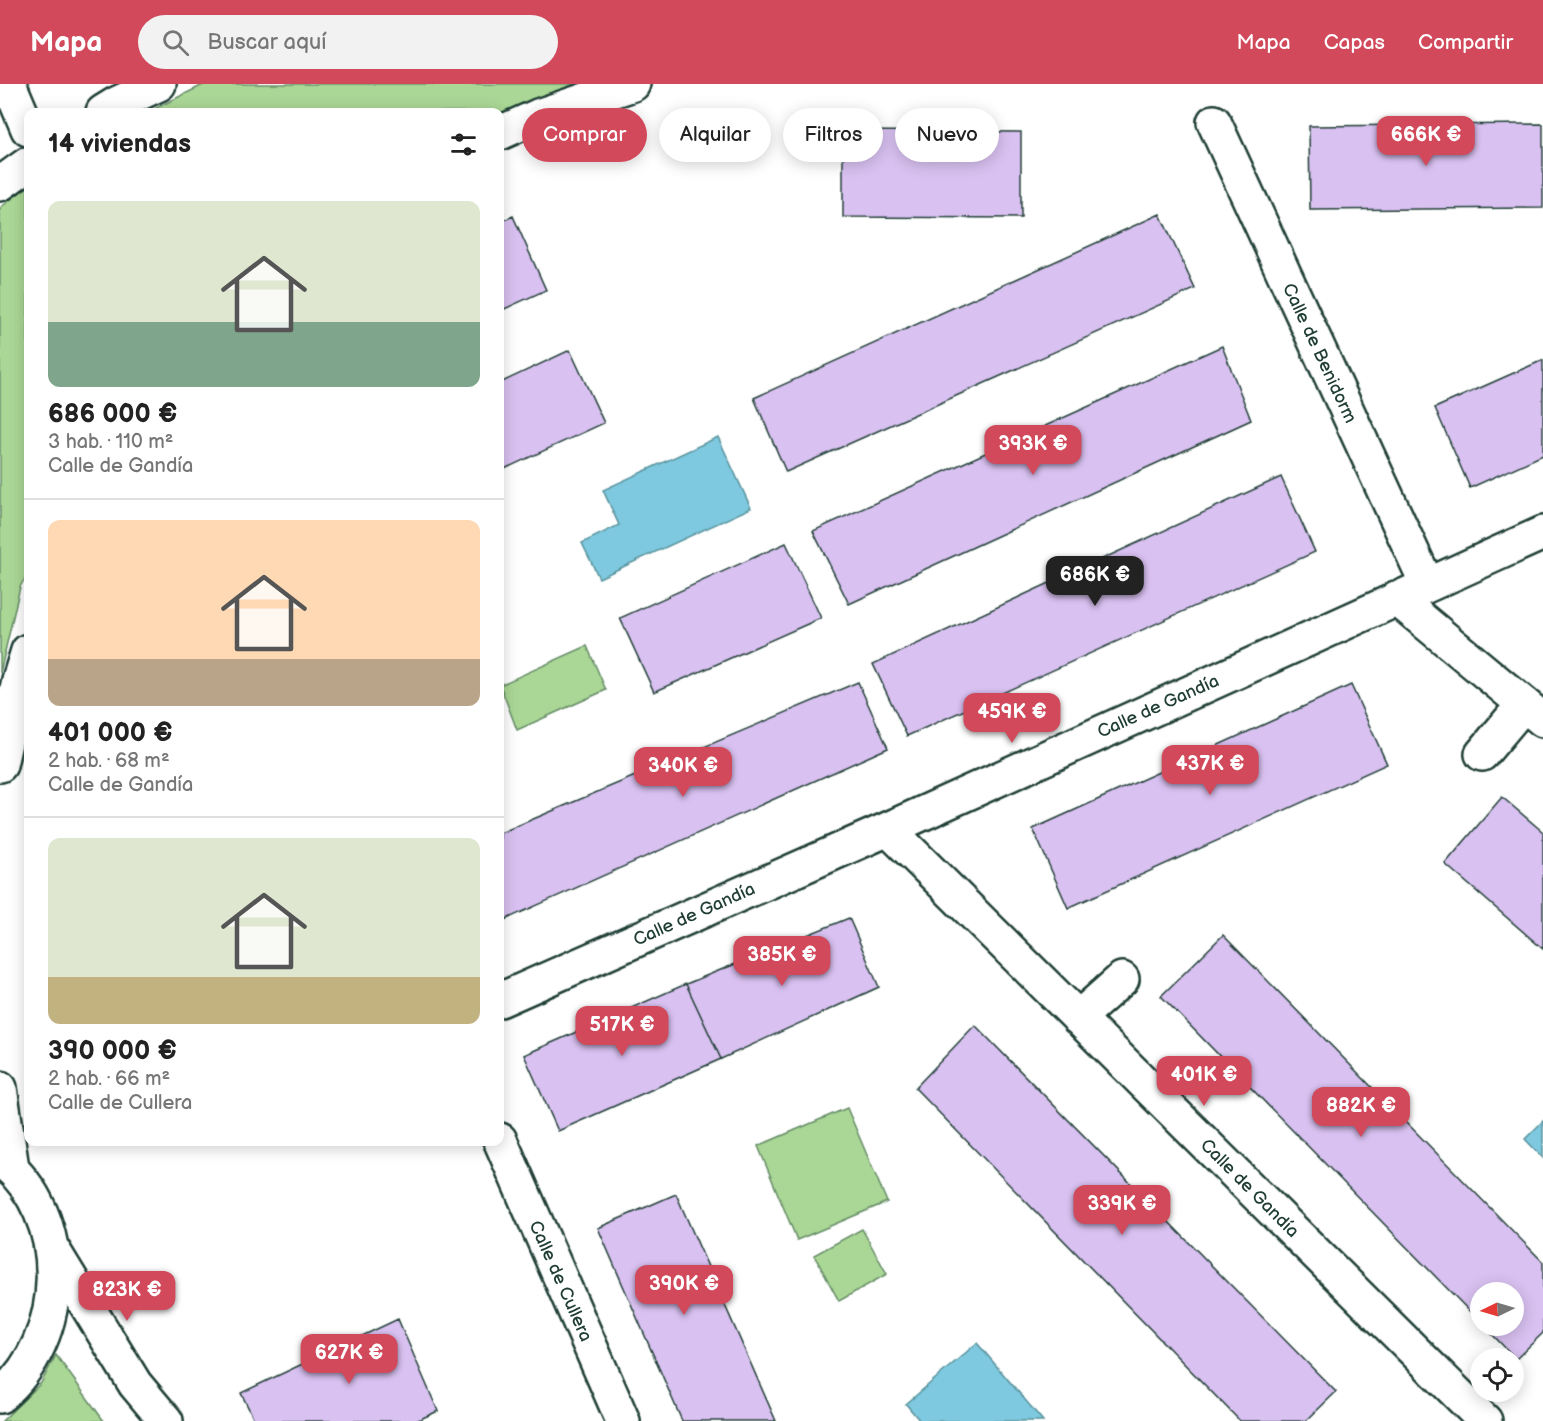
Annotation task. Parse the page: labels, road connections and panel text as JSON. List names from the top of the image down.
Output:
{
  "streets": {
    "street": ["Calle de Benidorm", "Calle de Gandía", "Calle de Cullera"]
  },
  "crossings": [
    ["Calle de Benidorm", "Calle de Gandía"]
  ],
  "north": "left",
  "page": {
    "header": "Mapa",
    "search": "Buscar aquí",
    "nav": ["Mapa", "Capas", "Compartir"],
    "chip": [
      "Comprar",
      "Alquilar",
      "Filtros",
      "Nuevo"
    ],
    "heading": "14 viviendas",
    "price": [
      "666K €",
      "393K €",
      "686K €",
      "459K €",
      "437K €",
      "340K €",
      "385K €",
      "517K €",
      "401K €",
      "882K €",
      "339K €",
      "390K €",
      "823K €",
      "627K €"
    ],
    "list": [
      {
        "name": "686 000 €",
        "note": "3 hab. · 110 m² · Calle de Gandía"
      },
      {
        "name": "401 000 €",
        "note": "2 hab. · 68 m² · Calle de Gandía"
      },
      {
        "name": "390 000 €",
        "note": "2 hab. · 66 m² · Calle de Cullera"
      }
    ]
  }
}
